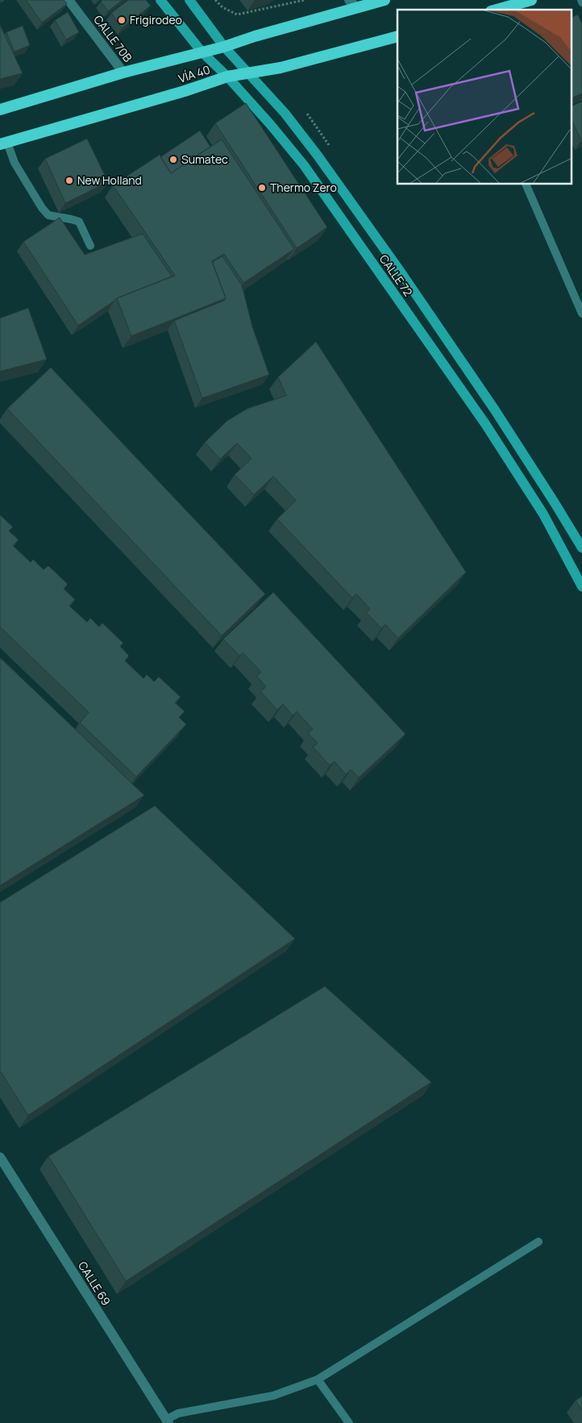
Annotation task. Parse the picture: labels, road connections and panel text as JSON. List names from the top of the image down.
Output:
{
  "streets": {
    "highway": ["VÍA 40"],
    "main road": ["CALLE 72"],
    "street": ["CALLE 70B", "CALLE 69"]
  },
  "crossings": [
    ["CALLE 70B", "VÍA 40"],
    ["VÍA 40", "CALLE 72"]
  ],
  "places": [
    "Frigirodeo",
    "Sumatec",
    "New Holland",
    "Thermo Zero"
  ]
}
